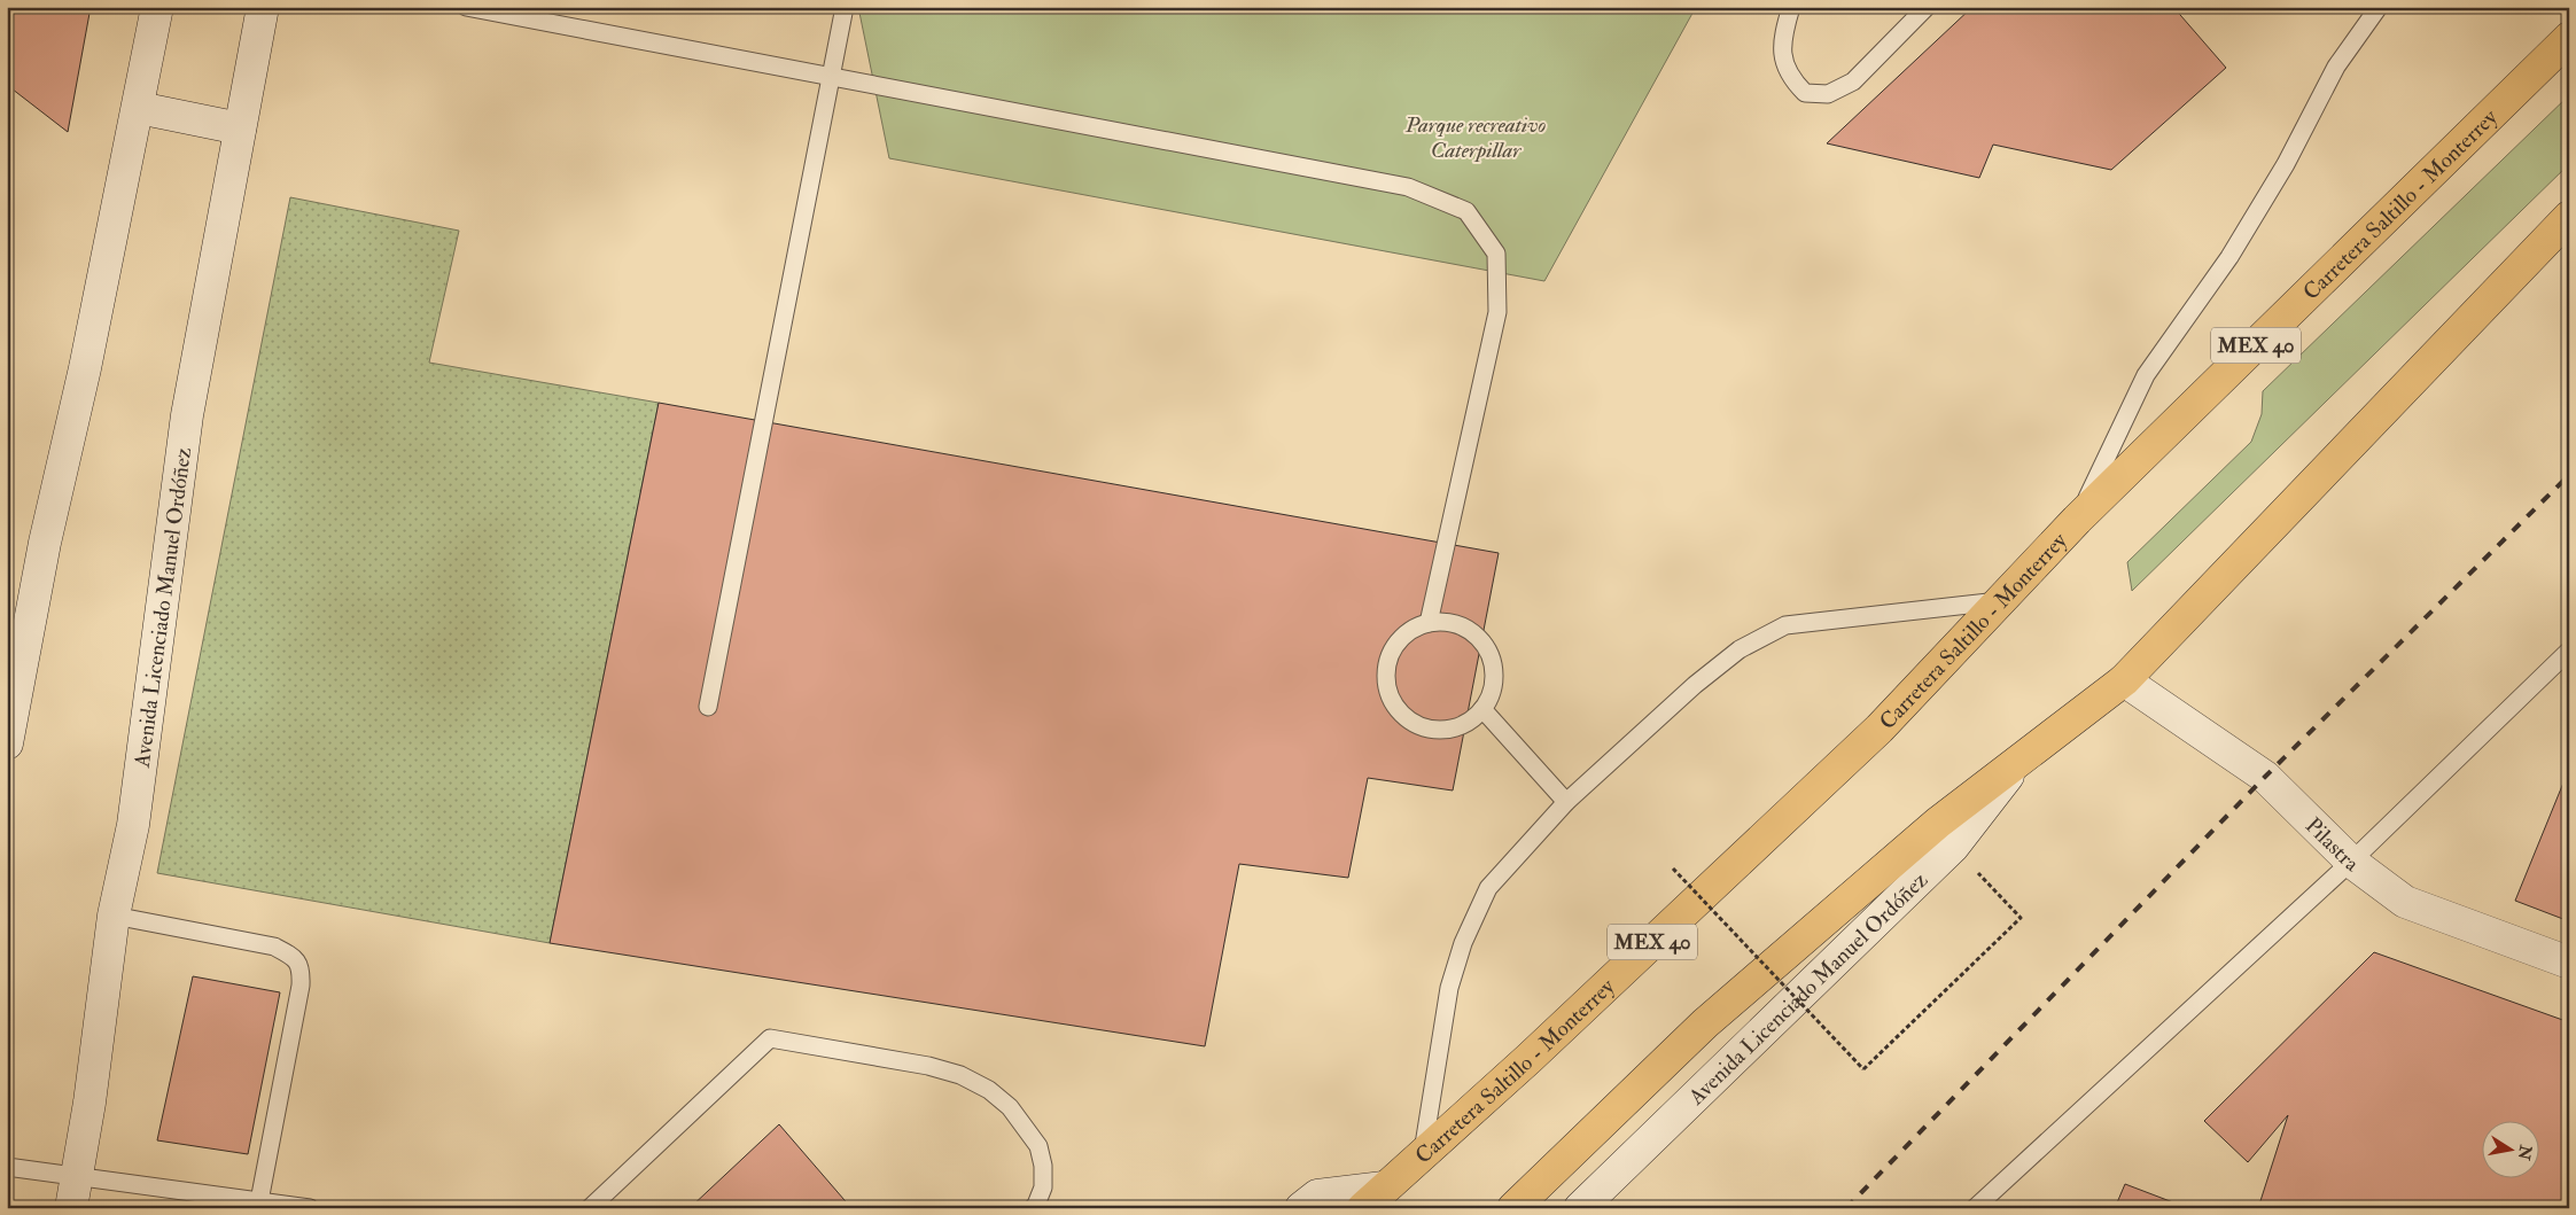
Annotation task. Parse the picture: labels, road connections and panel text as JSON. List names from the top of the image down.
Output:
{
  "streets": {
    "main road": [
      "Carretera Saltillo - Monterrey",
      "MEX 40",
      "Avenida Licenciado Manuel Ordóñez",
      "Pilastra"
    ]
  },
  "parks": ["Parque recreativo Caterpillar"],
  "north": "right"
}
